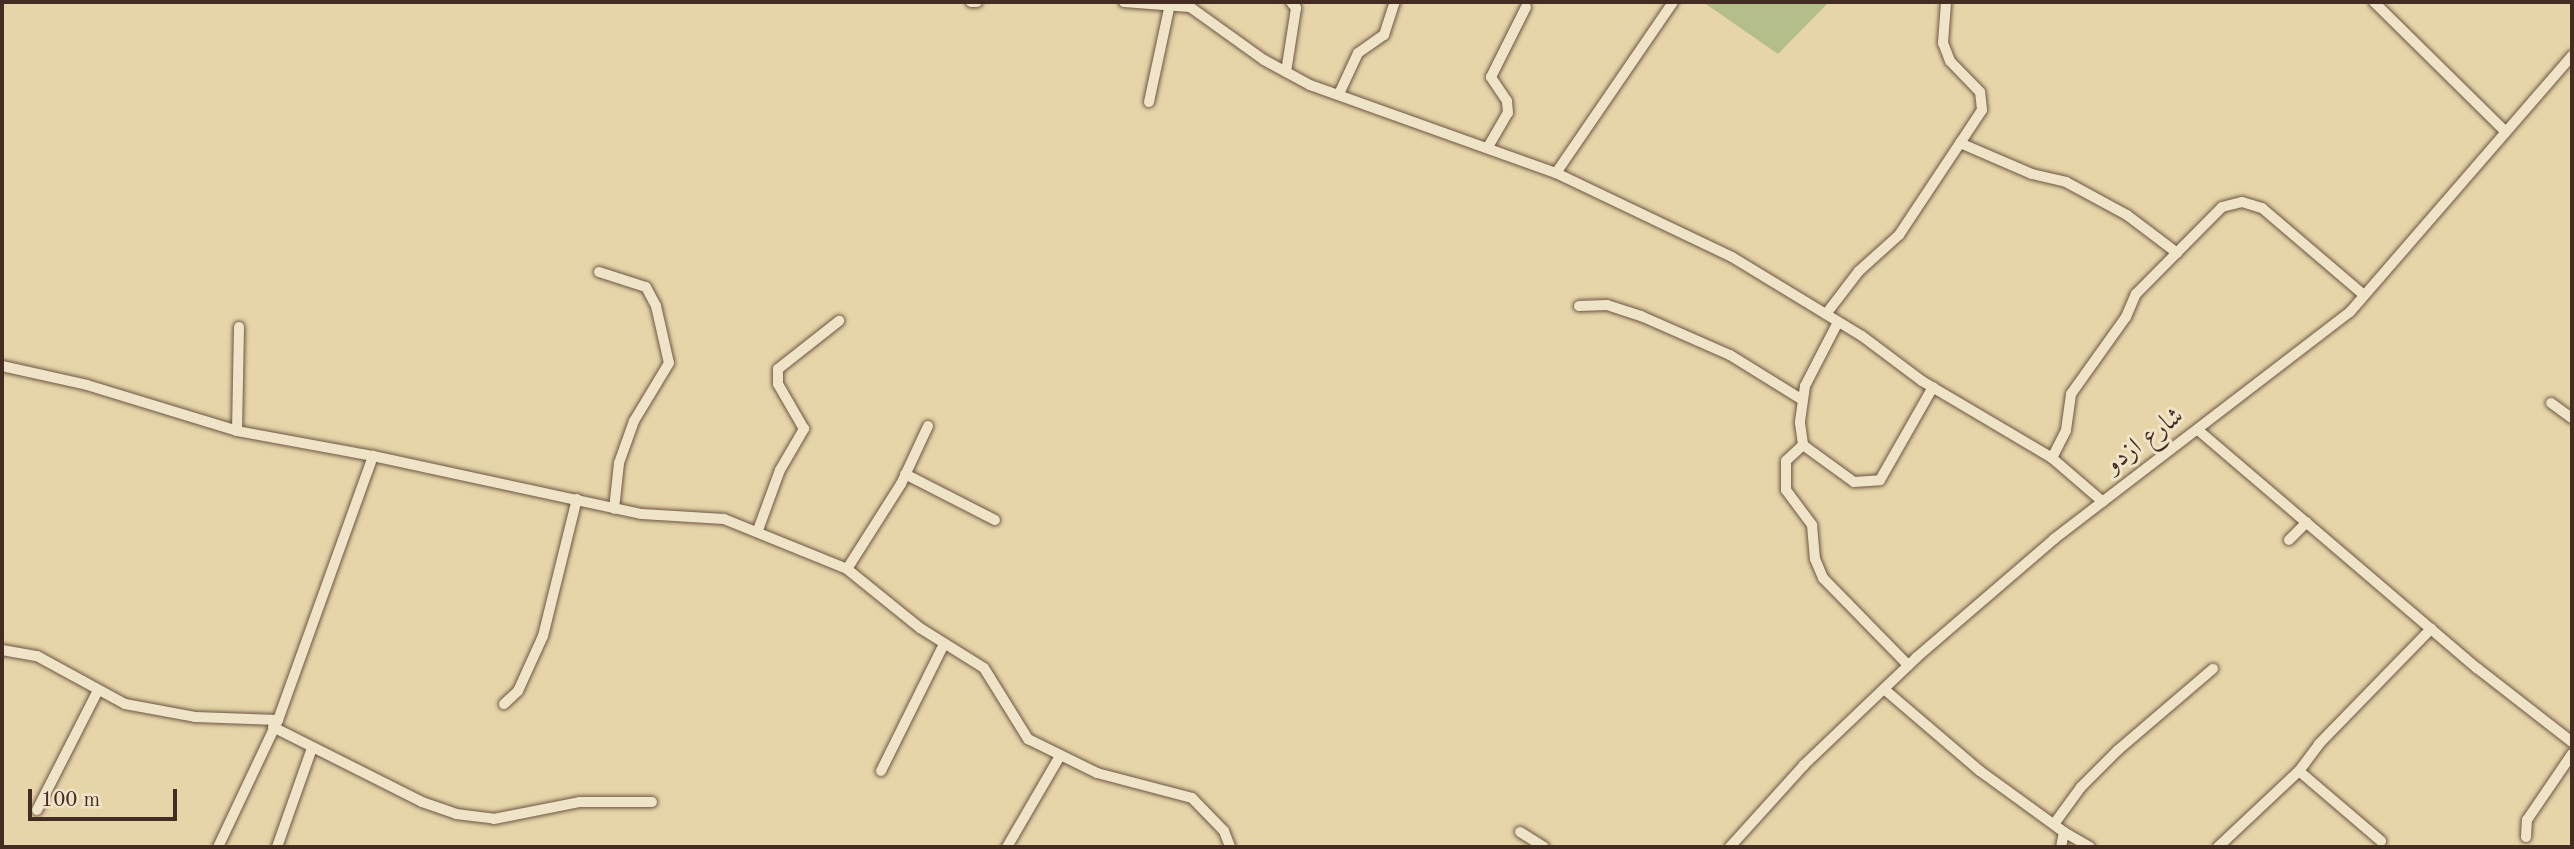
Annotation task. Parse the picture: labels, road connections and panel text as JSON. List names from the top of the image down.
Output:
{
  "streets": {
    "street": ["شارع ازدو"]
  },
  "scale_bar": "100 m"
}
